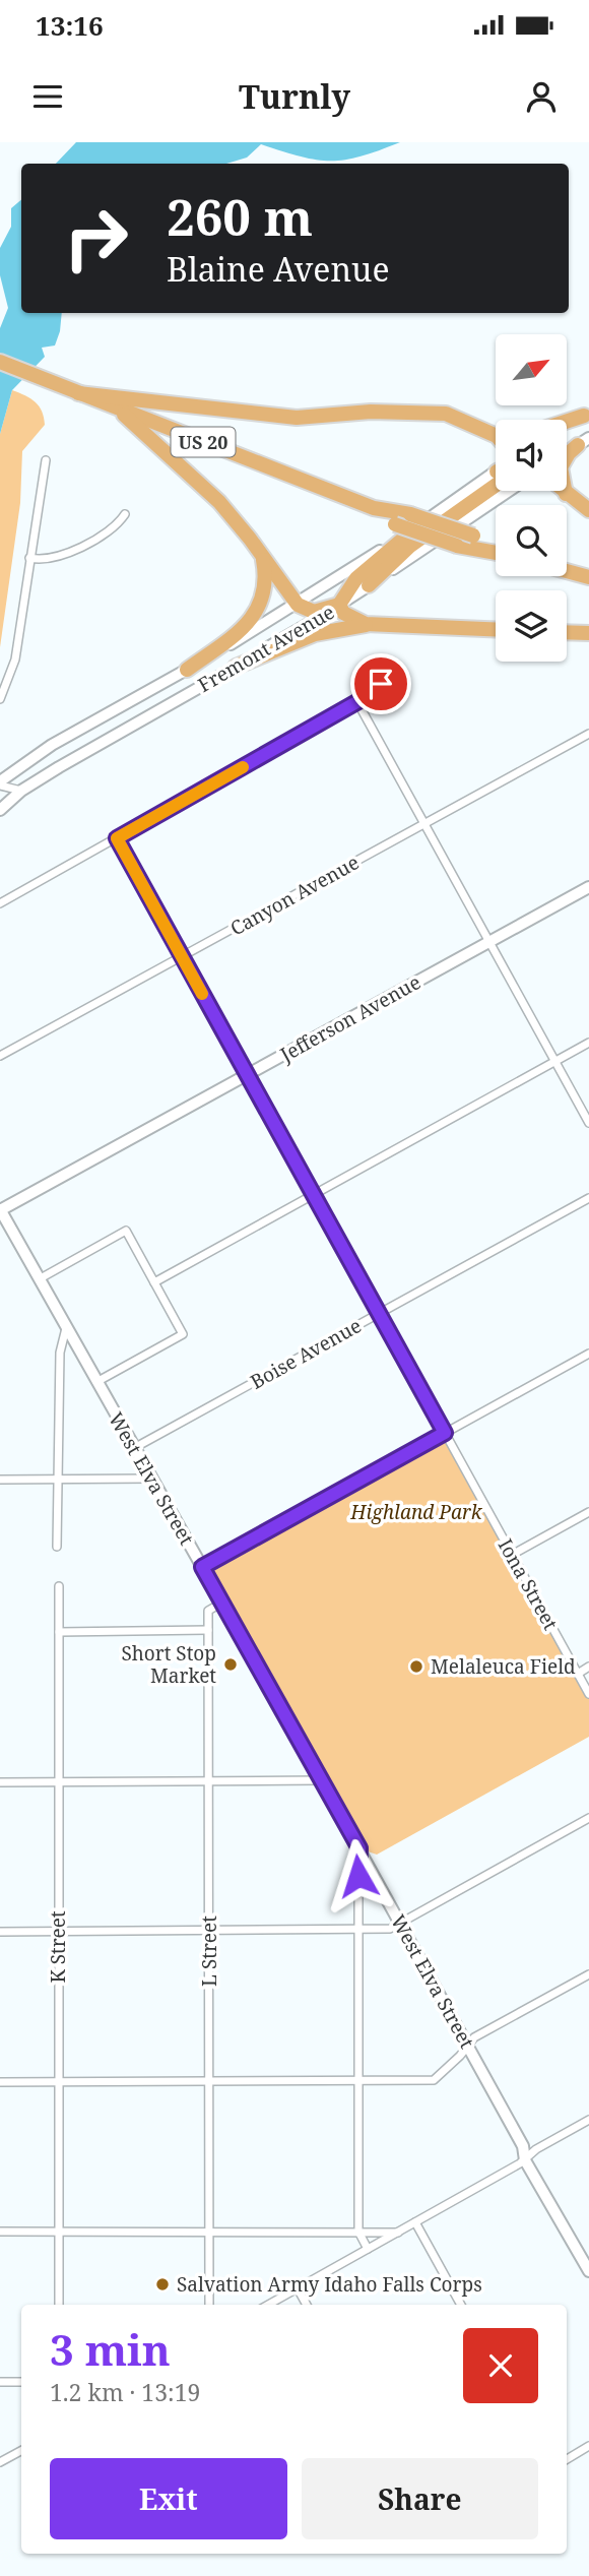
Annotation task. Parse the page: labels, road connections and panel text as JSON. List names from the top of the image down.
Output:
{
  "streets": {
    "highway": ["US 20"],
    "street": [
      "Fremont Avenue",
      "Canyon Avenue",
      "Jefferson Avenue",
      "Boise Avenue",
      "West Elva Street",
      "Iona Street",
      "K Street",
      "L Street"
    ]
  },
  "crossings": [
    ["US 20", "Fremont Avenue"],
    ["Canyon Avenue", "Iona Street"],
    ["Jefferson Avenue", "West Elva Street"],
    ["Jefferson Avenue", "Iona Street"],
    ["Boise Avenue", "West Elva Street"],
    ["Boise Avenue", "Iona Street"],
    ["West Elva Street", "L Street"]
  ],
  "parks": ["Highland Park"],
  "places": ["Short Stop Market", "Melaleuca Field", "Salvation Army Idaho Falls Corps"],
  "north": "top right",
  "page": {
    "status": "13:16",
    "header": "Turnly",
    "turn": ["260 m", "Blaine Avenue"],
    "heading": ["3 min", "1.2 km · 13:19"],
    "buttons": ["Exit", "Share"]
  }
}
